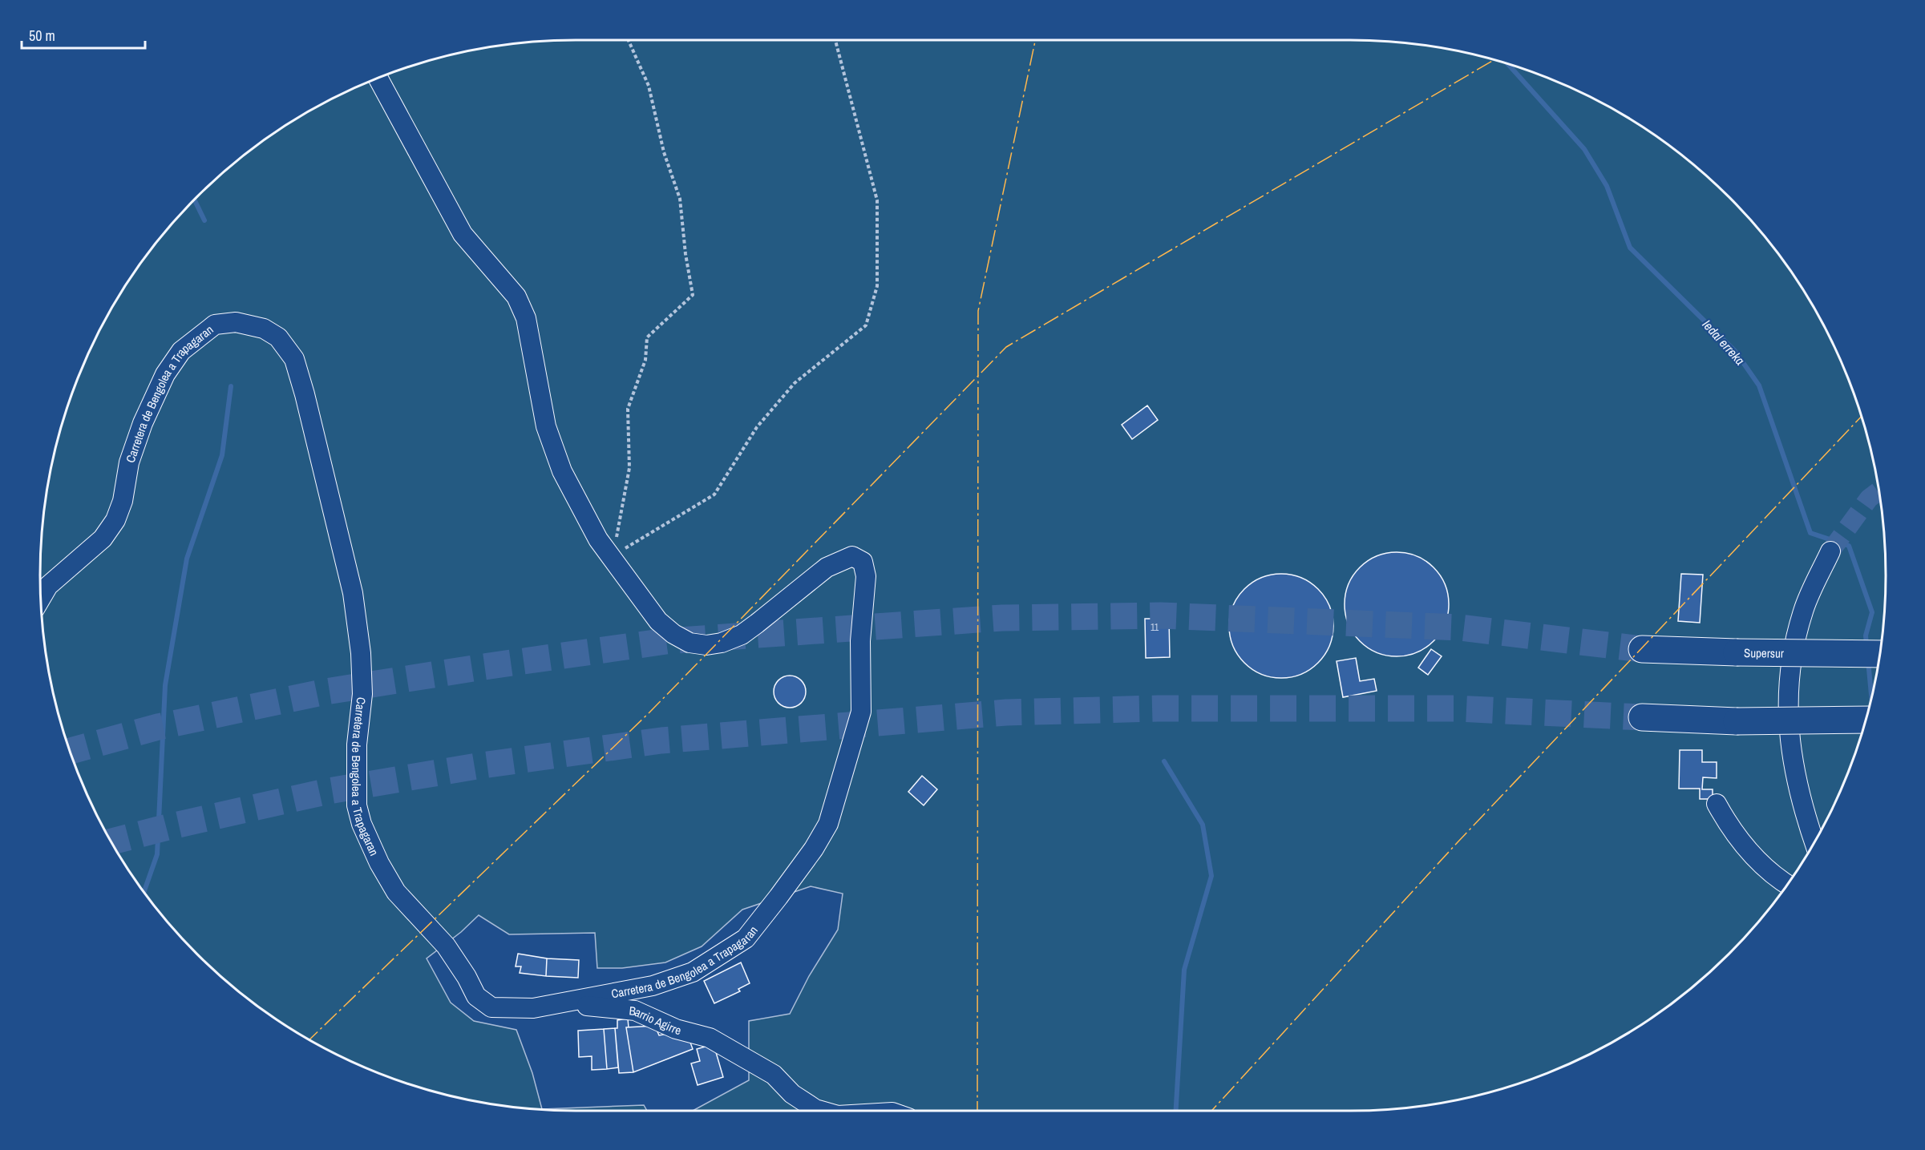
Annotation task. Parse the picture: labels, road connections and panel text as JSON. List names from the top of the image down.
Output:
{
  "streets": {
    "highway": ["Supersur"],
    "street": ["Carretera de Bengolea a Trapagaran", "Barrio Agirre"]
  },
  "crossings": [
    ["Carretera de Bengolea a Trapagaran", "Barrio Agirre"]
  ],
  "water": ["Iedal erreka"],
  "house_numbers": ["11"],
  "scale_bar": "50 m"
}
